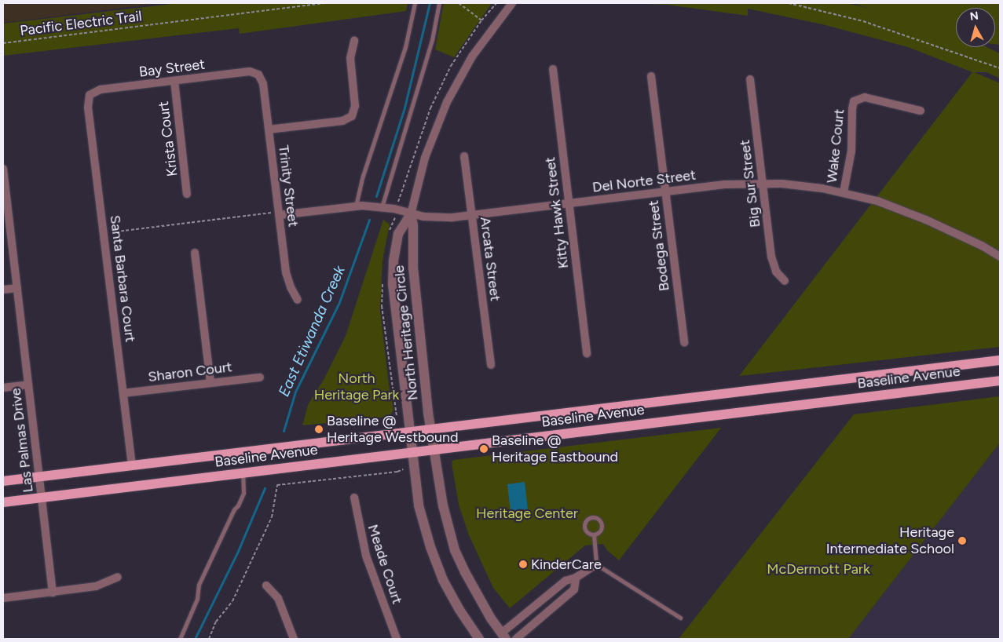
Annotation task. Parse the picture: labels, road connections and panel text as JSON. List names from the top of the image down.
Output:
{
  "streets": {
    "main road": ["Baseline Avenue"],
    "street": [
      "Bay Street",
      "Krista Court",
      "Wake Court",
      "Del Norte Street",
      "Big Sur Street",
      "Trinity Street",
      "Kitty Hawk Street",
      "Bodega Street",
      "Arcata Street",
      "Santa Barbara Court",
      "North Heritage Circle",
      "Sharon Court",
      "Las Palmas Drive",
      "Meade Court"
    ],
    "path": ["Pacific Electric Trail"]
  },
  "crossings": [
    ["Bay Street", "Krista Court"],
    ["Bay Street", "Trinity Street"],
    ["Bay Street", "Santa Barbara Court"],
    ["Wake Court", "Del Norte Street"],
    ["Del Norte Street", "Big Sur Street"],
    ["Del Norte Street", "Trinity Street"],
    ["Del Norte Street", "Kitty Hawk Street"],
    ["Del Norte Street", "Bodega Street"],
    ["Del Norte Street", "Arcata Street"],
    ["Del Norte Street", "North Heritage Circle"],
    ["Santa Barbara Court", "Sharon Court"],
    ["Santa Barbara Court", "Baseline Avenue"],
    ["North Heritage Circle", "Baseline Avenue"],
    ["Baseline Avenue", "Las Palmas Drive"]
  ],
  "water": ["East Etiwanda Creek"],
  "parks": ["North Heritage Park", "Heritage Center", "McDermott Park"],
  "places": [
    "Baseline @ Heritage Westbound",
    "Baseline @ Heritage Eastbound",
    "Heritage Intermediate School",
    "KinderCare"
  ],
  "north": "top"
}
